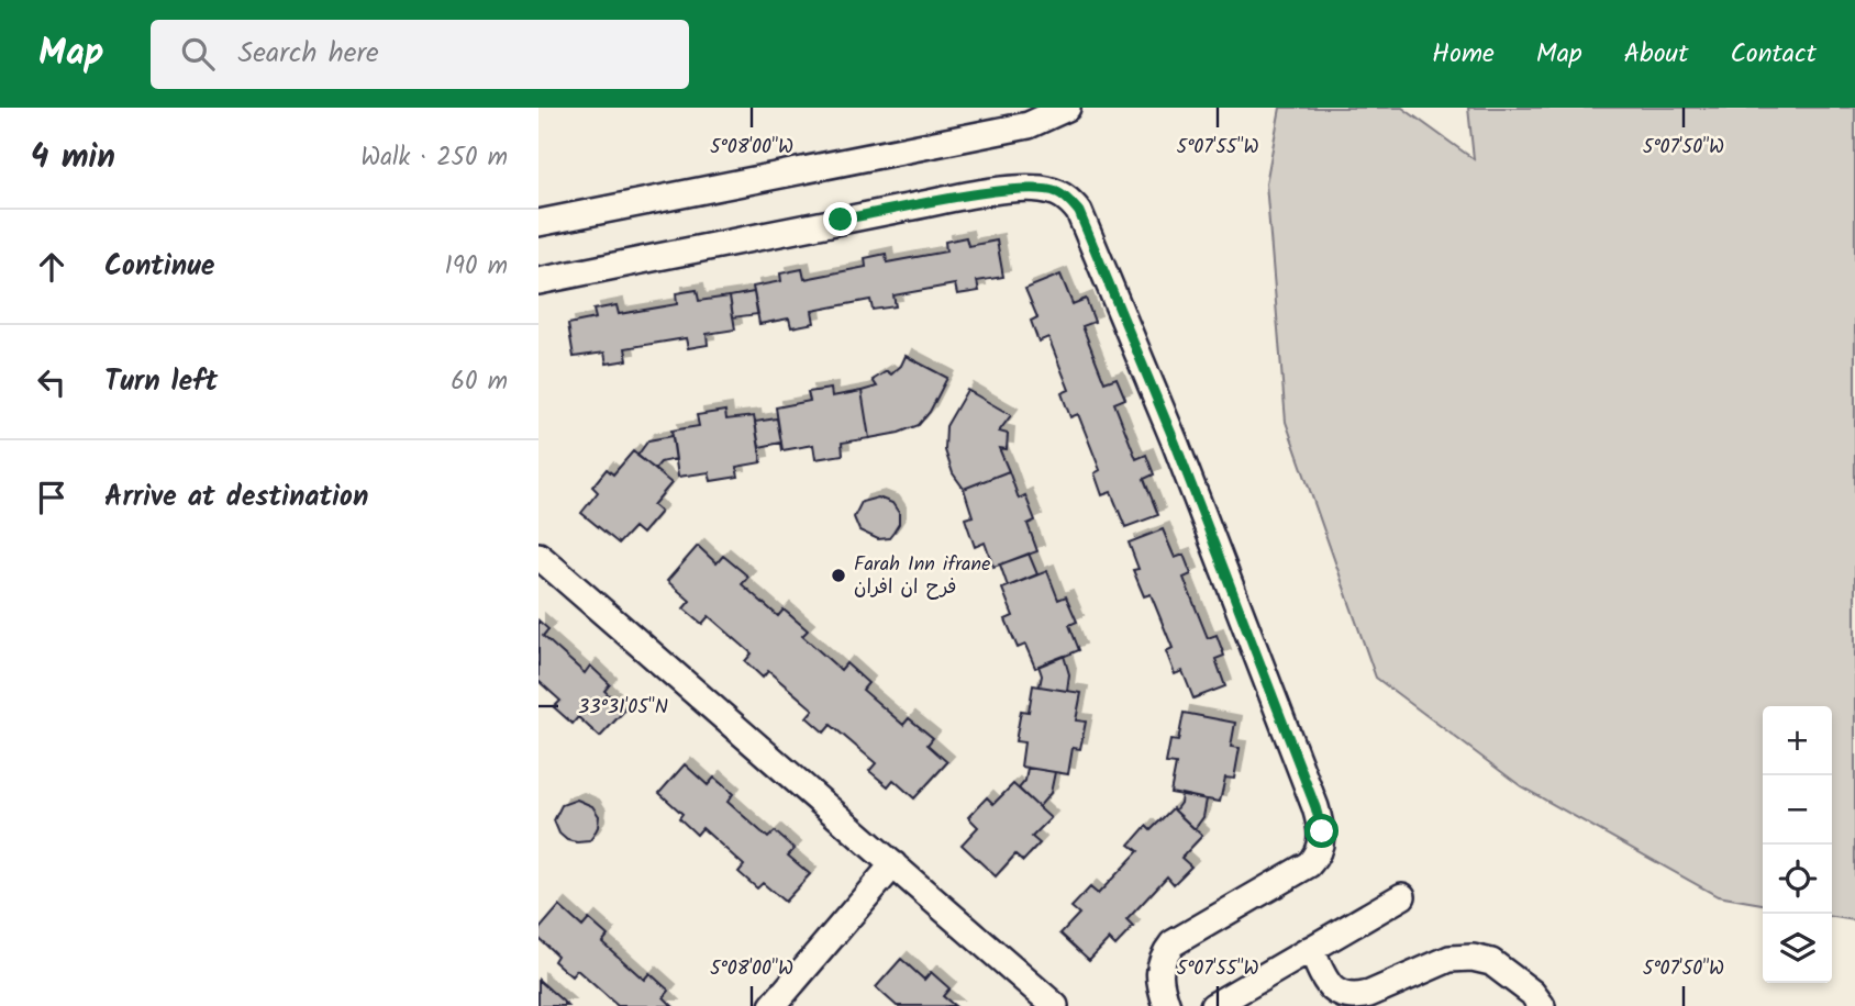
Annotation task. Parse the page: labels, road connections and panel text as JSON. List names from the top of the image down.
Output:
{
  "places": ["Farah Inn ifrane فرح ان افران"],
  "page": {
    "header": "Map",
    "search": "Search here",
    "nav": [
      "Home",
      "Map",
      "About",
      "Contact"
    ],
    "heading": ["4 min", "Walk · 250 m"],
    "list": [
      ["Continue", "190 m"],
      ["Turn left", "60 m"],
      "Arrive at destination"
    ],
    "map_buttons": ["+", "−"]
  },
  "coordinates": [
    "5°08'00\"W",
    "5°07'55\"W",
    "5°07'50\"W",
    "33°31'05\"N"
  ]
}
